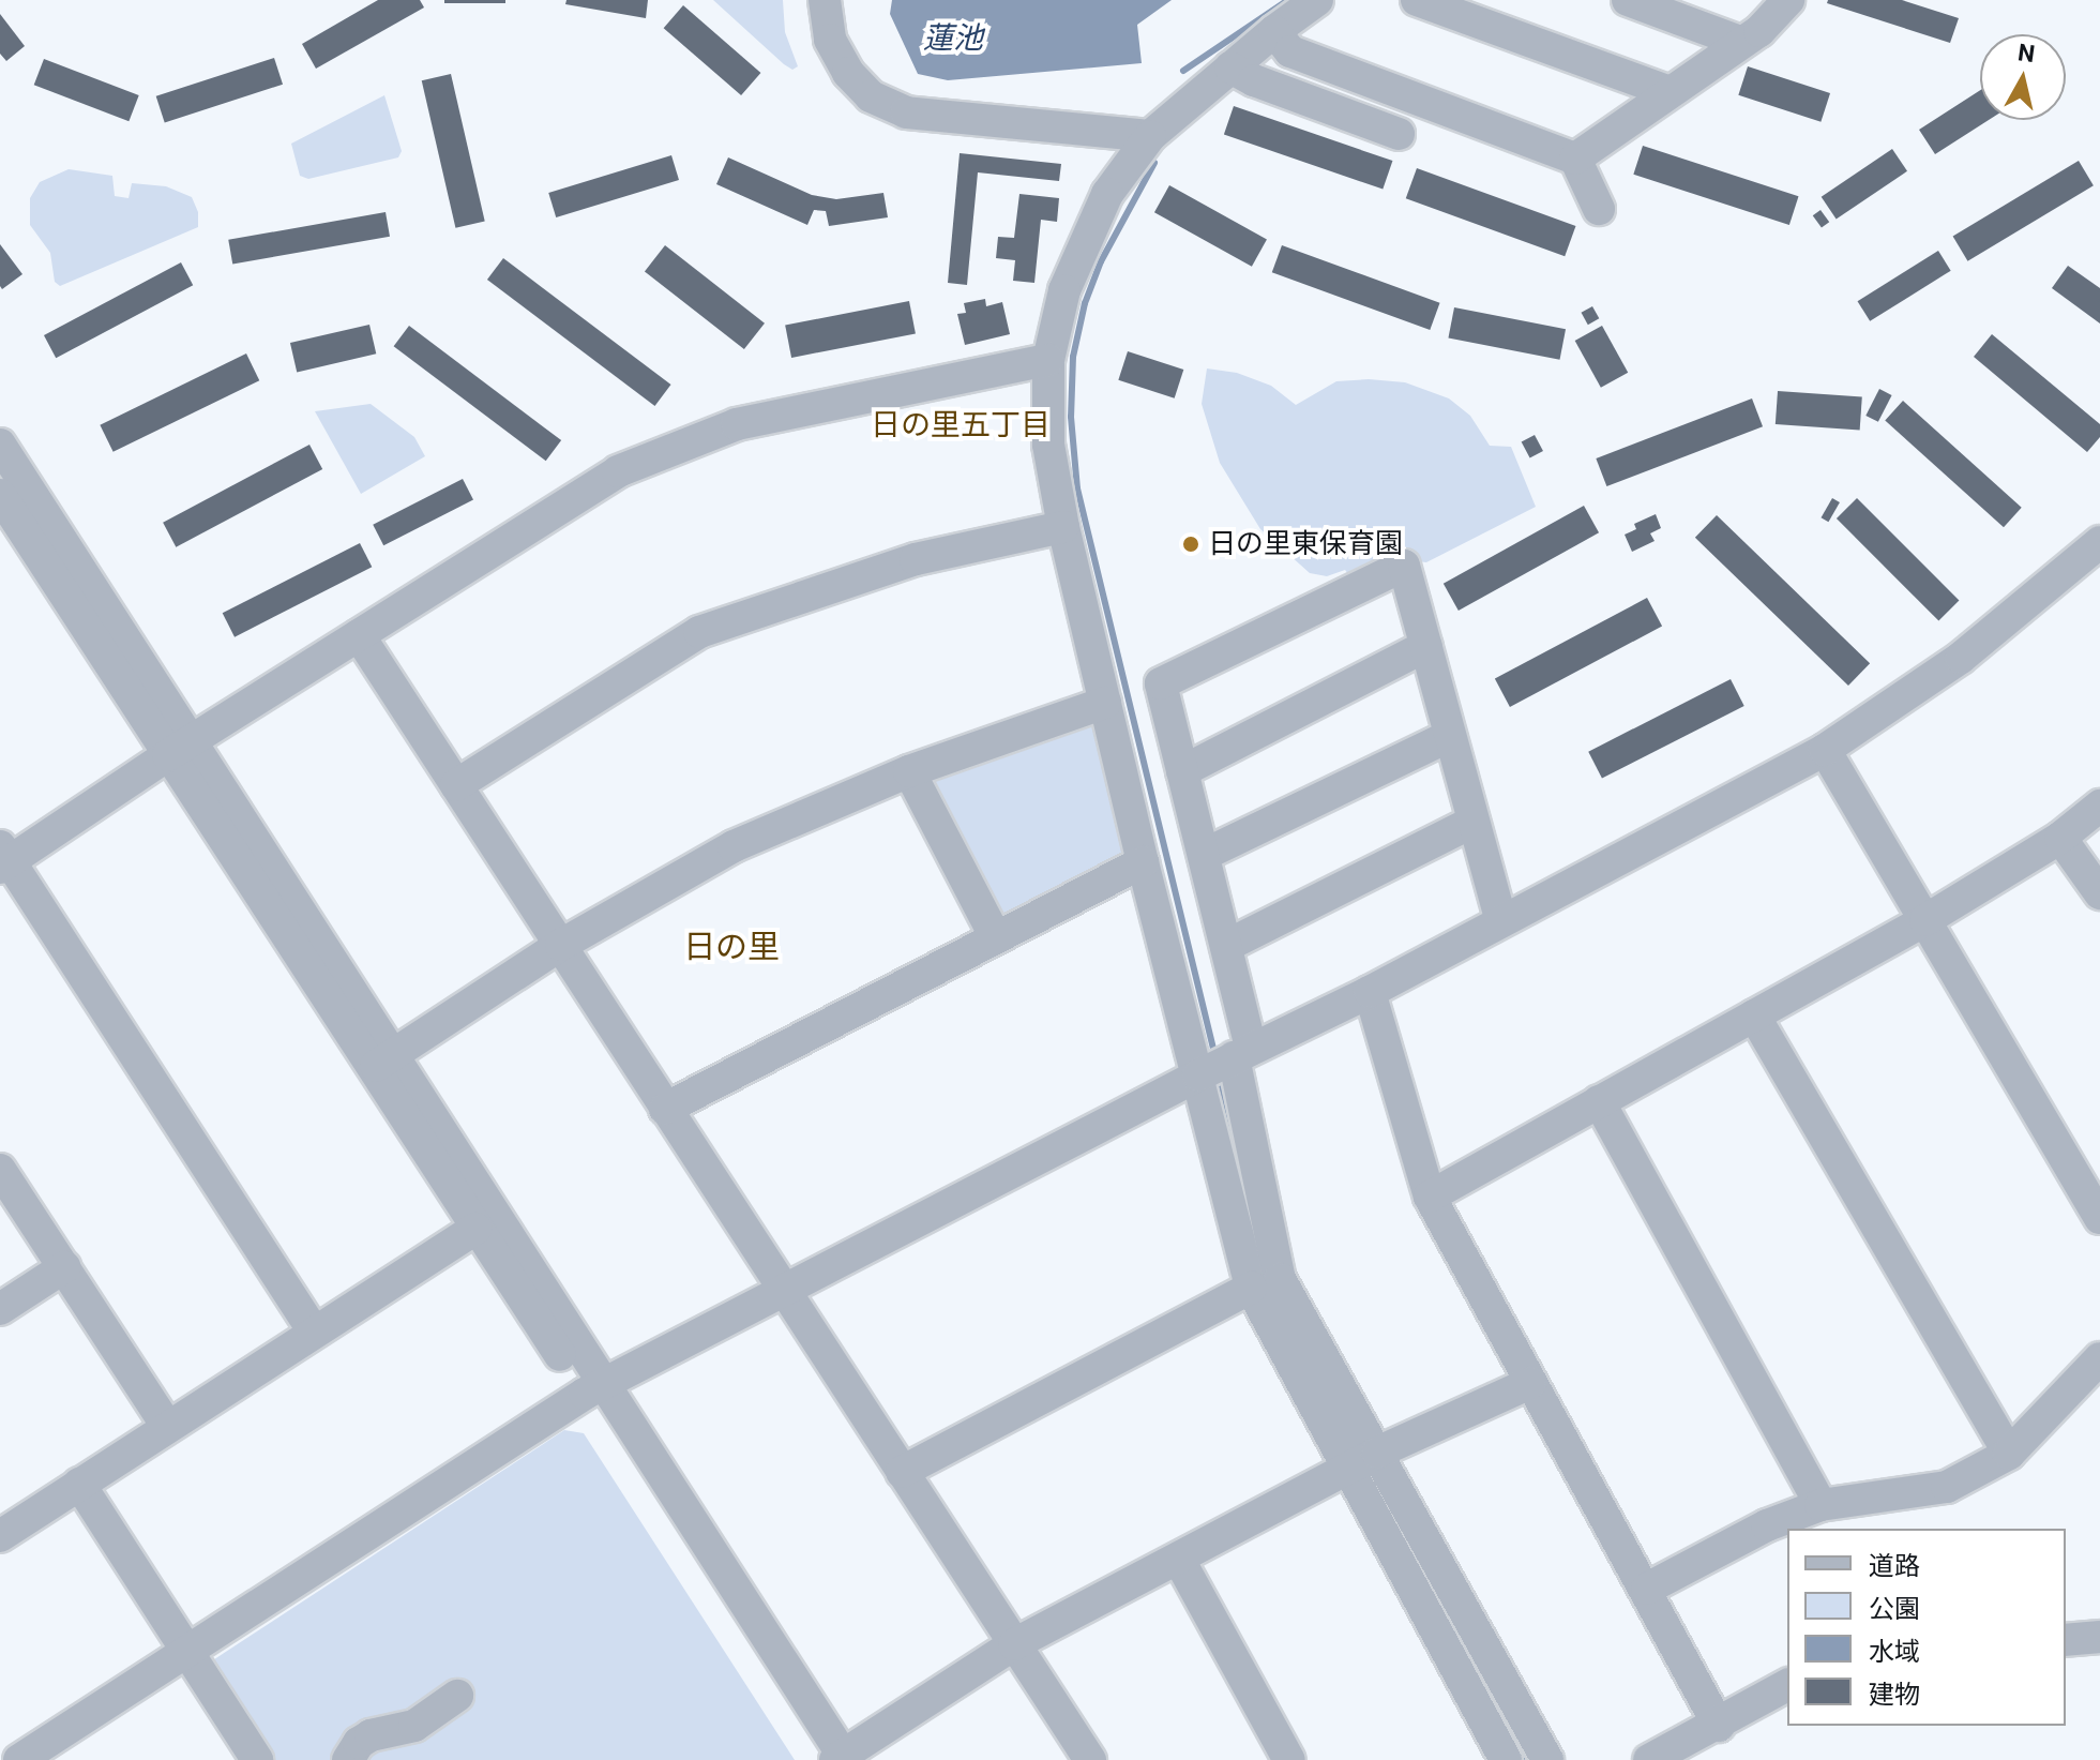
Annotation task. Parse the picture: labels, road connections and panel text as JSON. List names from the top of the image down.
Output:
{
  "districts": ["日の里五丁目", "日の里"],
  "water": ["蓮池"],
  "places": ["日の里東保育園"],
  "legend": [
    "道路",
    "公園",
    "水域",
    "建物"
  ],
  "north": "top"
}
